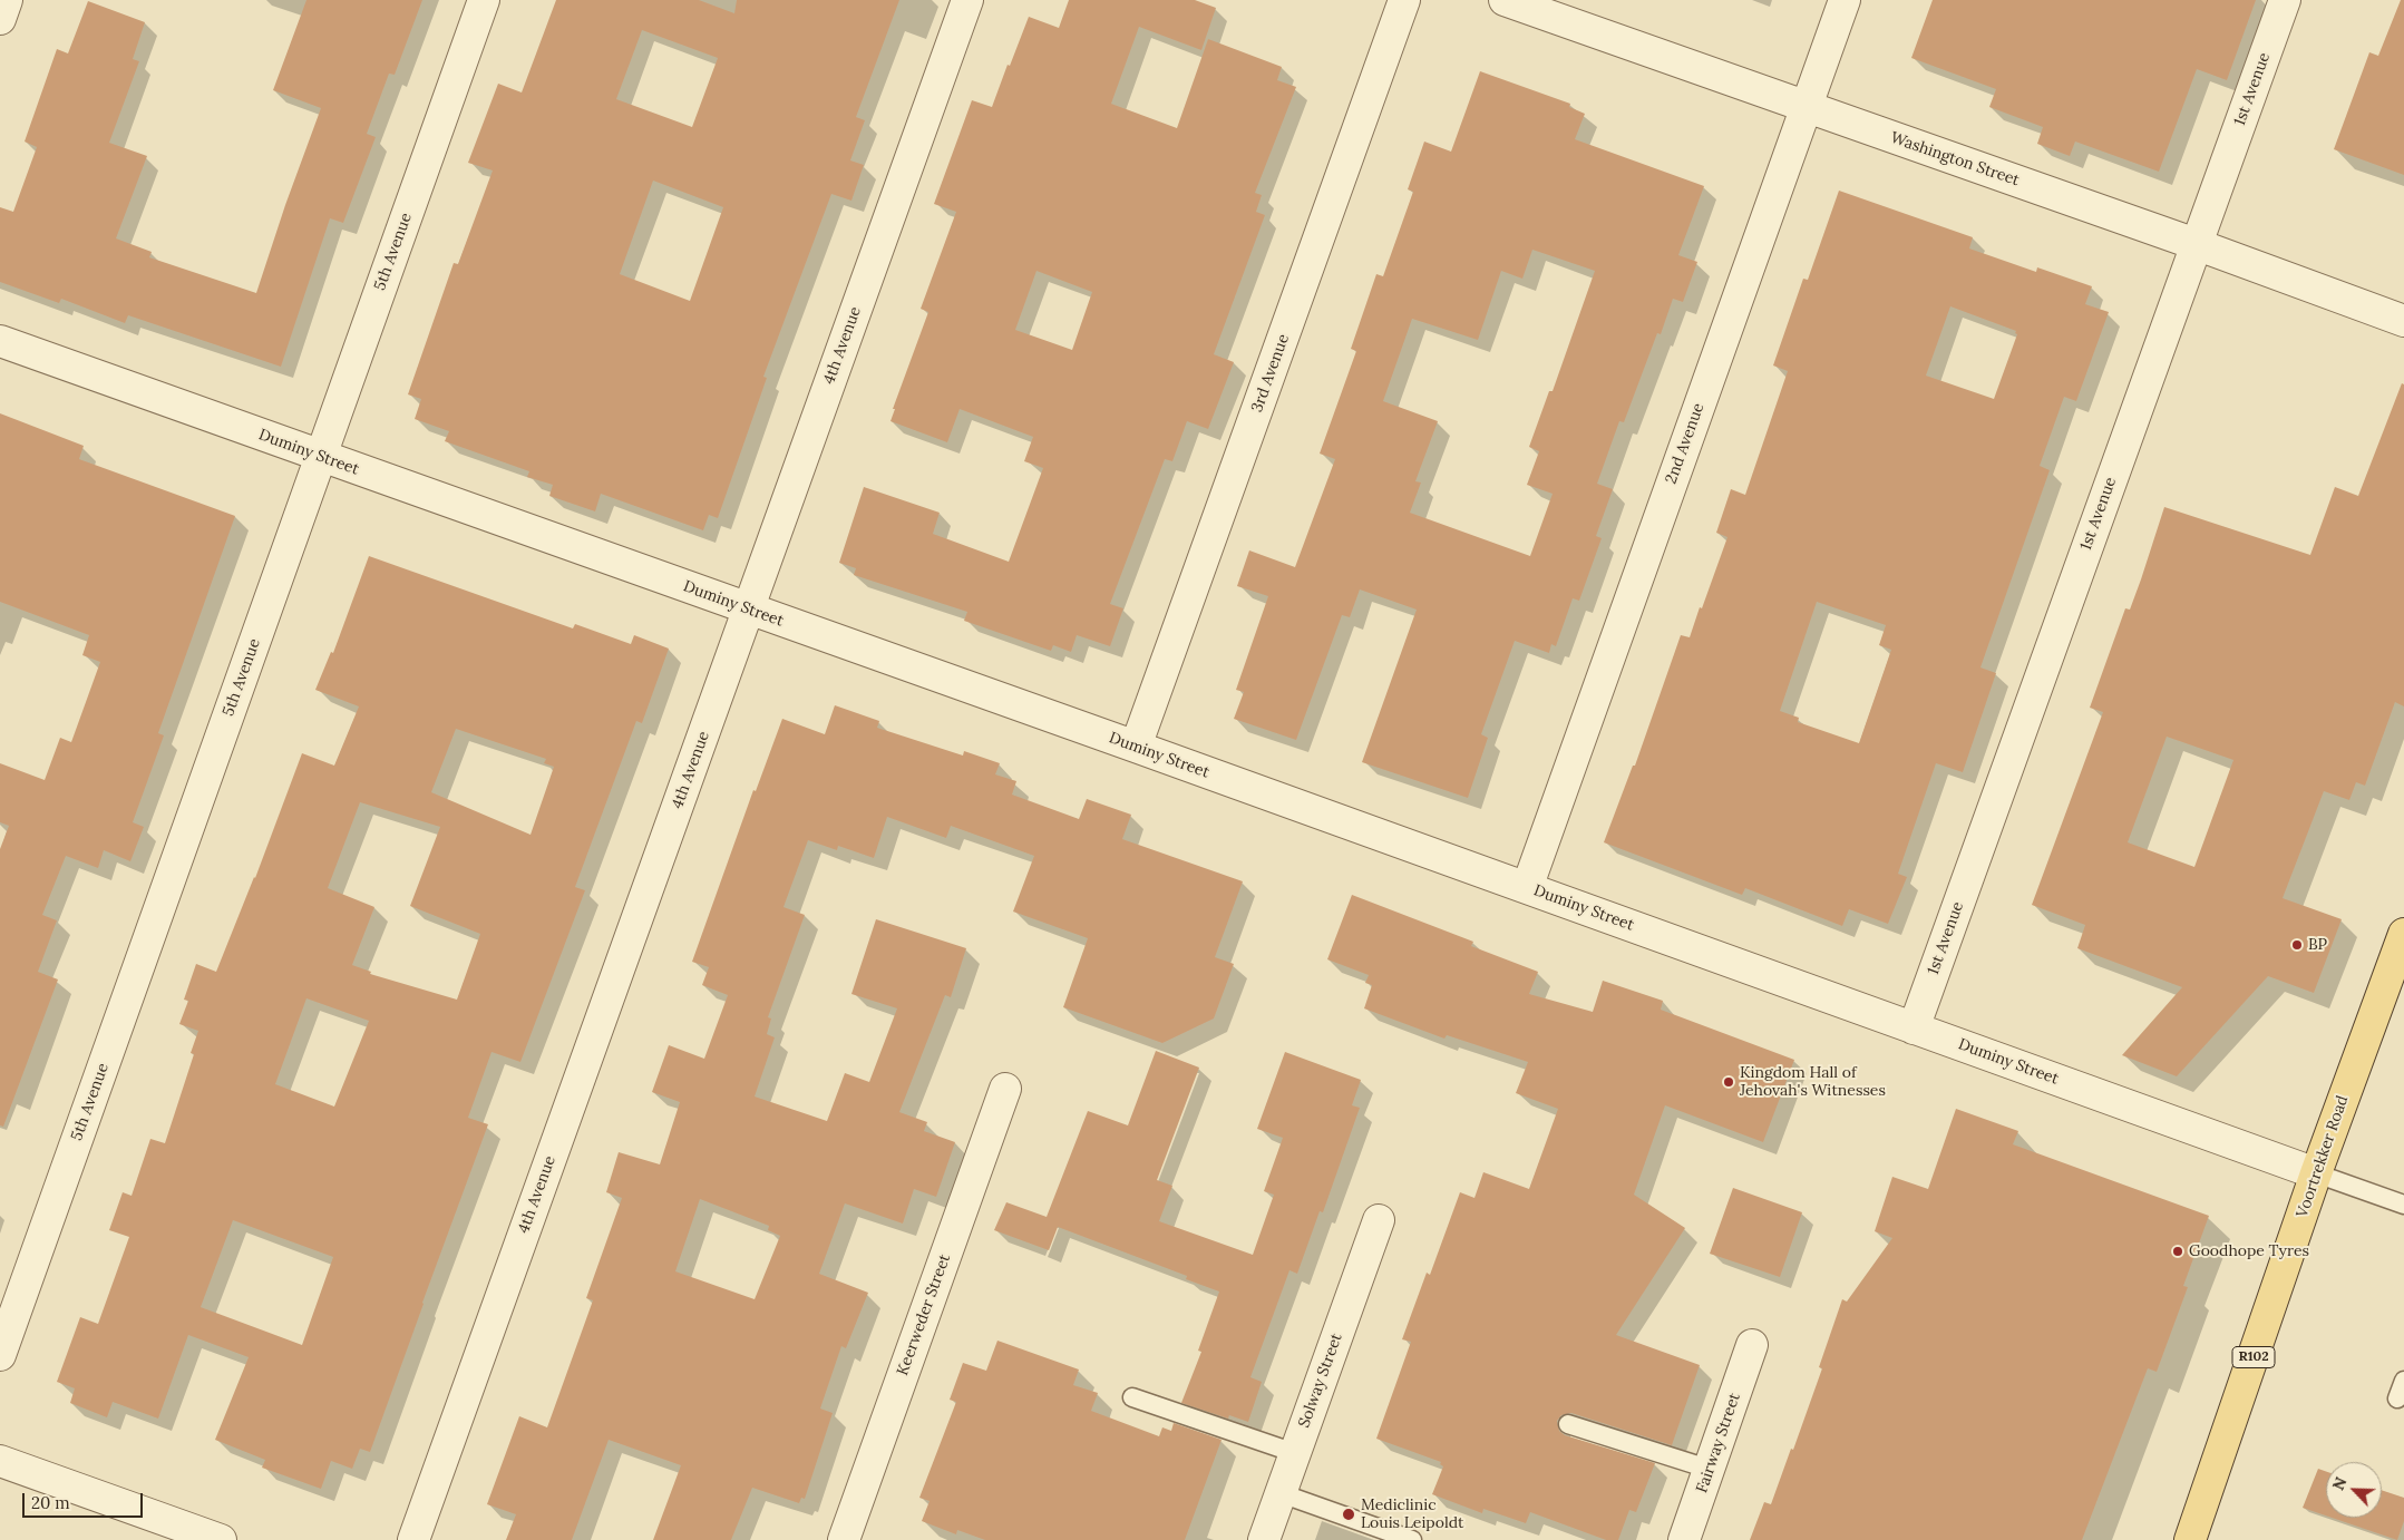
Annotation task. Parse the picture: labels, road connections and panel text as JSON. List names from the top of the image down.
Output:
{
  "streets": {
    "main road": ["Voortrekker Road", "R102"],
    "street": [
      "1st Avenue",
      "Washington Street",
      "5th Avenue",
      "4th Avenue",
      "3rd Avenue",
      "2nd Avenue",
      "Duminy Street",
      "Keerweder Street",
      "Solway Street",
      "Fairway Street"
    ]
  },
  "crossings": [
    ["1st Avenue", "Washington Street"],
    ["1st Avenue", "Duminy Street"],
    ["Washington Street", "2nd Avenue"],
    ["5th Avenue", "Duminy Street"],
    ["4th Avenue", "Duminy Street"],
    ["3rd Avenue", "Duminy Street"],
    ["2nd Avenue", "Duminy Street"],
    ["Duminy Street", "Voortrekker Road"]
  ],
  "places": [
    "BP",
    "Kingdom Hall of Jehovah's Witnesses",
    "Goodhope Tyres",
    "Mediclinic Louis Leipoldt"
  ],
  "scale_bar": "20 m",
  "north": "top left"
}
